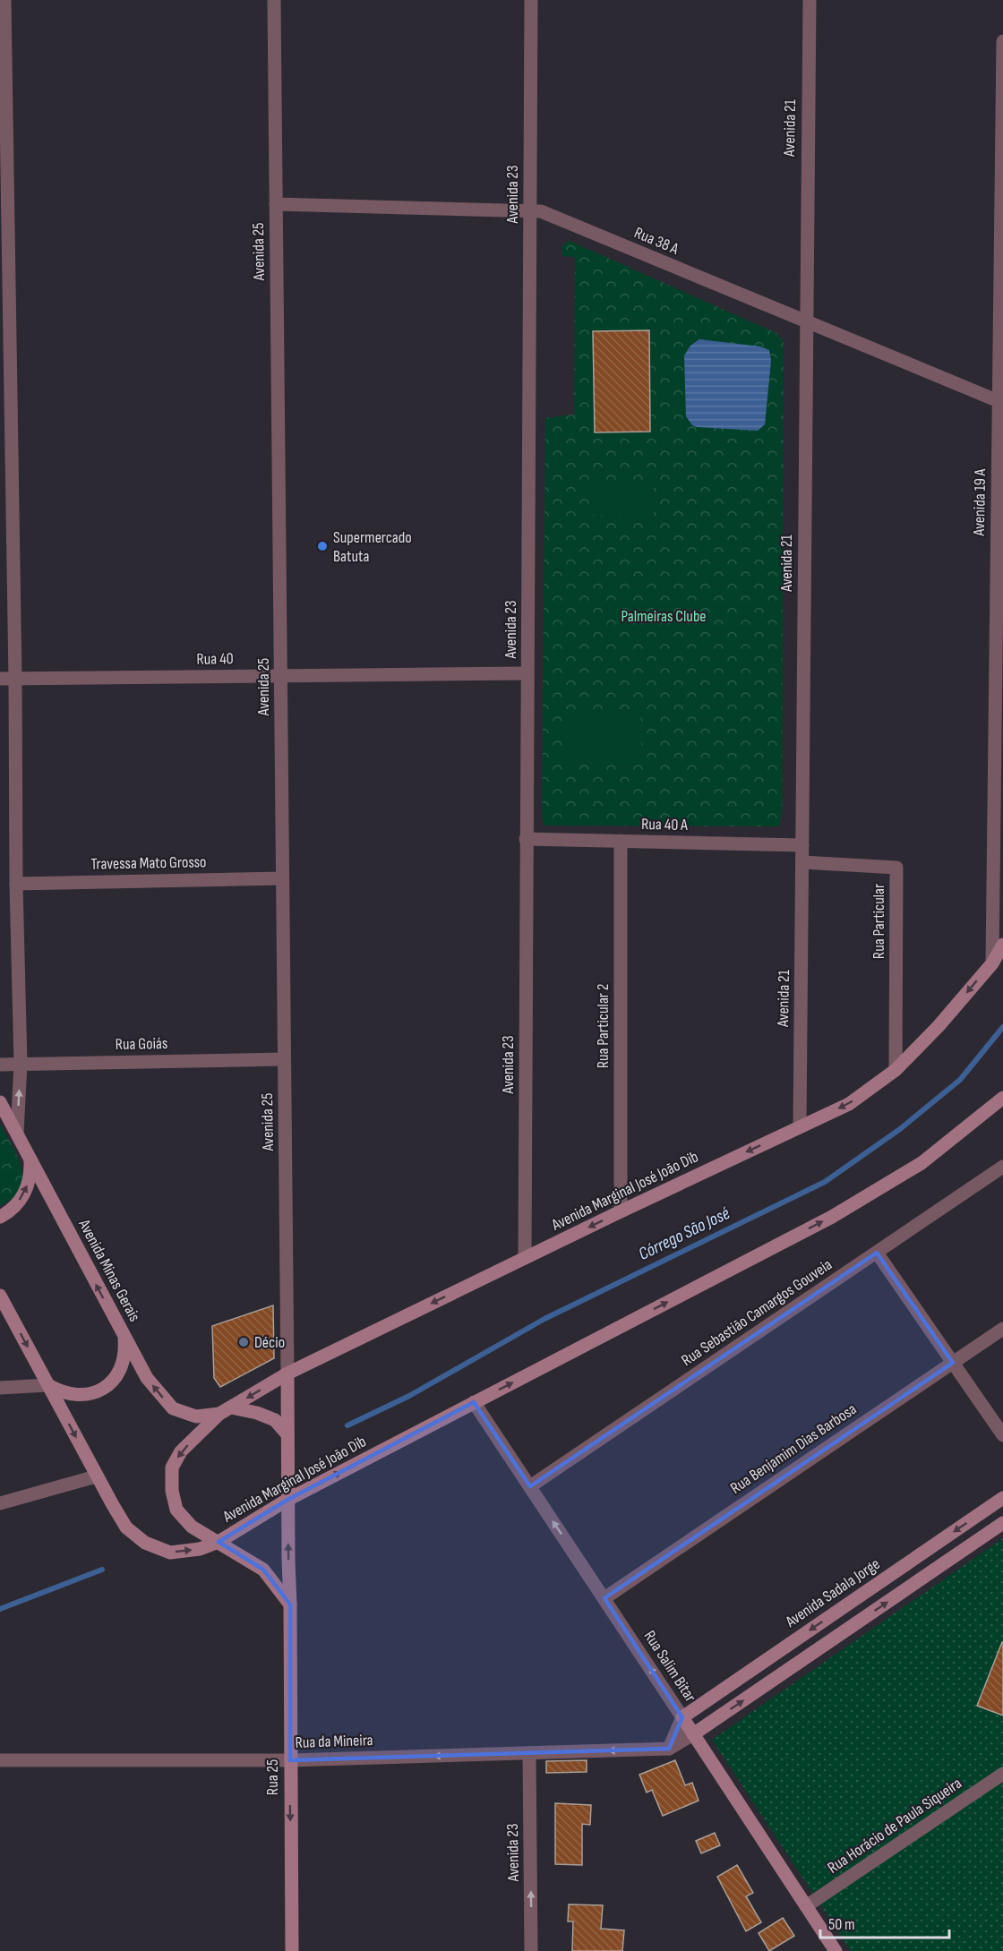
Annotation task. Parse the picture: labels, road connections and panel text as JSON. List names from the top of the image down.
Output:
{
  "streets": {
    "main road": [
      "Avenida Marginal José João Dib",
      "Avenida Minas Gerais",
      "Avenida Sadala Jorge",
      "Rua Salim Bitar",
      "Rua 25"
    ],
    "street": [
      "Avenida 21",
      "Avenida 23",
      "Rua 38 A",
      "Avenida 25",
      "Avenida 19 A",
      "Rua 40",
      "Rua 40 A",
      "Travessa Mato Grosso",
      "Rua Particular",
      "Rua Particular 2",
      "Rua Goiás",
      "Rua Sebastião Camargos Gouveia",
      "Rua Benjamim Dias Barbosa",
      "Rua da Mineira",
      "Rua Horácio de Paula Siqueira"
    ]
  },
  "crossings": [
    ["Avenida 21", "Rua 38 A"],
    ["Avenida 21", "Rua 40 A"],
    ["Avenida 21", "Rua Particular"],
    ["Avenida 21", "Avenida Marginal José João Dib"],
    ["Avenida 23", "Rua 38 A"],
    ["Avenida 23", "Rua 40"],
    ["Avenida 23", "Rua 40 A"],
    ["Avenida 23", "Avenida Marginal José João Dib"],
    ["Avenida 23", "Rua da Mineira"],
    ["Rua 38 A", "Avenida 25"],
    ["Rua 38 A", "Avenida 19 A"],
    ["Avenida 25", "Rua 40"],
    ["Avenida 25", "Travessa Mato Grosso"],
    ["Avenida 25", "Rua Goiás"],
    ["Avenida 25", "Avenida Marginal José João Dib"],
    ["Avenida 19 A", "Avenida Marginal José João Dib"],
    ["Rua 40 A", "Rua Particular 2"],
    ["Rua Particular", "Avenida Marginal José João Dib"],
    ["Rua Particular 2", "Avenida Marginal José João Dib"],
    ["Avenida Marginal José João Dib", "Avenida Minas Gerais"],
    ["Avenida Marginal José João Dib", "Rua Salim Bitar"],
    ["Avenida Marginal José João Dib", "Rua 25"],
    ["Avenida Minas Gerais", "Rua 25"],
    ["Rua Sebastião Camargos Gouveia", "Rua Salim Bitar"],
    ["Rua Benjamim Dias Barbosa", "Rua Salim Bitar"],
    ["Avenida Sadala Jorge", "Rua Salim Bitar"],
    ["Rua Salim Bitar", "Rua da Mineira"],
    ["Rua Salim Bitar", "Rua Horácio de Paula Siqueira"],
    ["Rua da Mineira", "Rua 25"]
  ],
  "one_way": ["Rua Salim Bitar", "Rua da Mineira"],
  "water": ["Córrego São José"],
  "parks": ["Palmeiras Clube"],
  "places": ["Supermercado Batuta", "Décio"],
  "scale_bar": "50 m"
}
